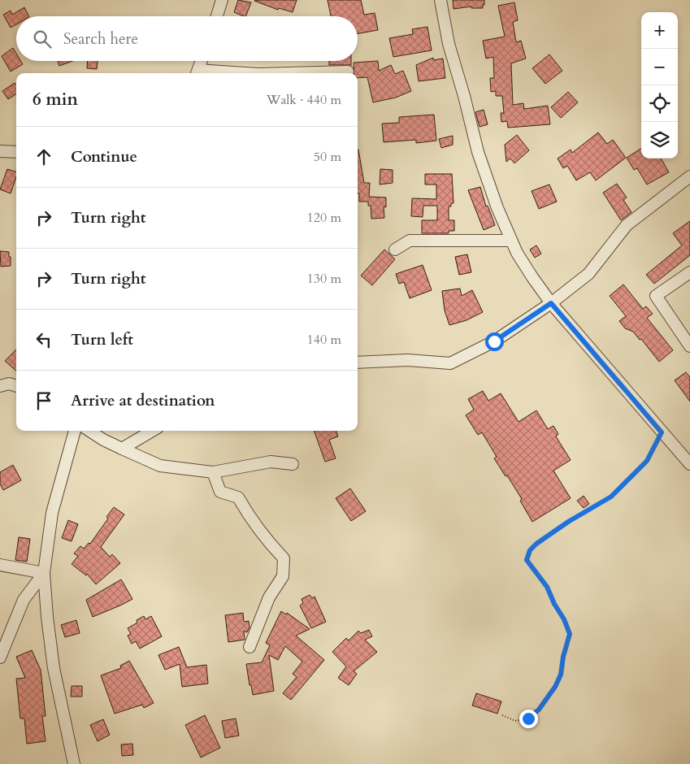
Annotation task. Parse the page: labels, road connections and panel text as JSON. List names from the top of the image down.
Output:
{
  "page": {
    "map_buttons": ["+", "−"],
    "search": "Search here",
    "heading": ["6 min", "Walk · 440 m"],
    "list": [
      ["Continue", "50 m"],
      ["Turn right", "120 m"],
      ["Turn right", "130 m"],
      ["Turn left", "140 m"],
      "Arrive at destination"
    ]
  }
}
